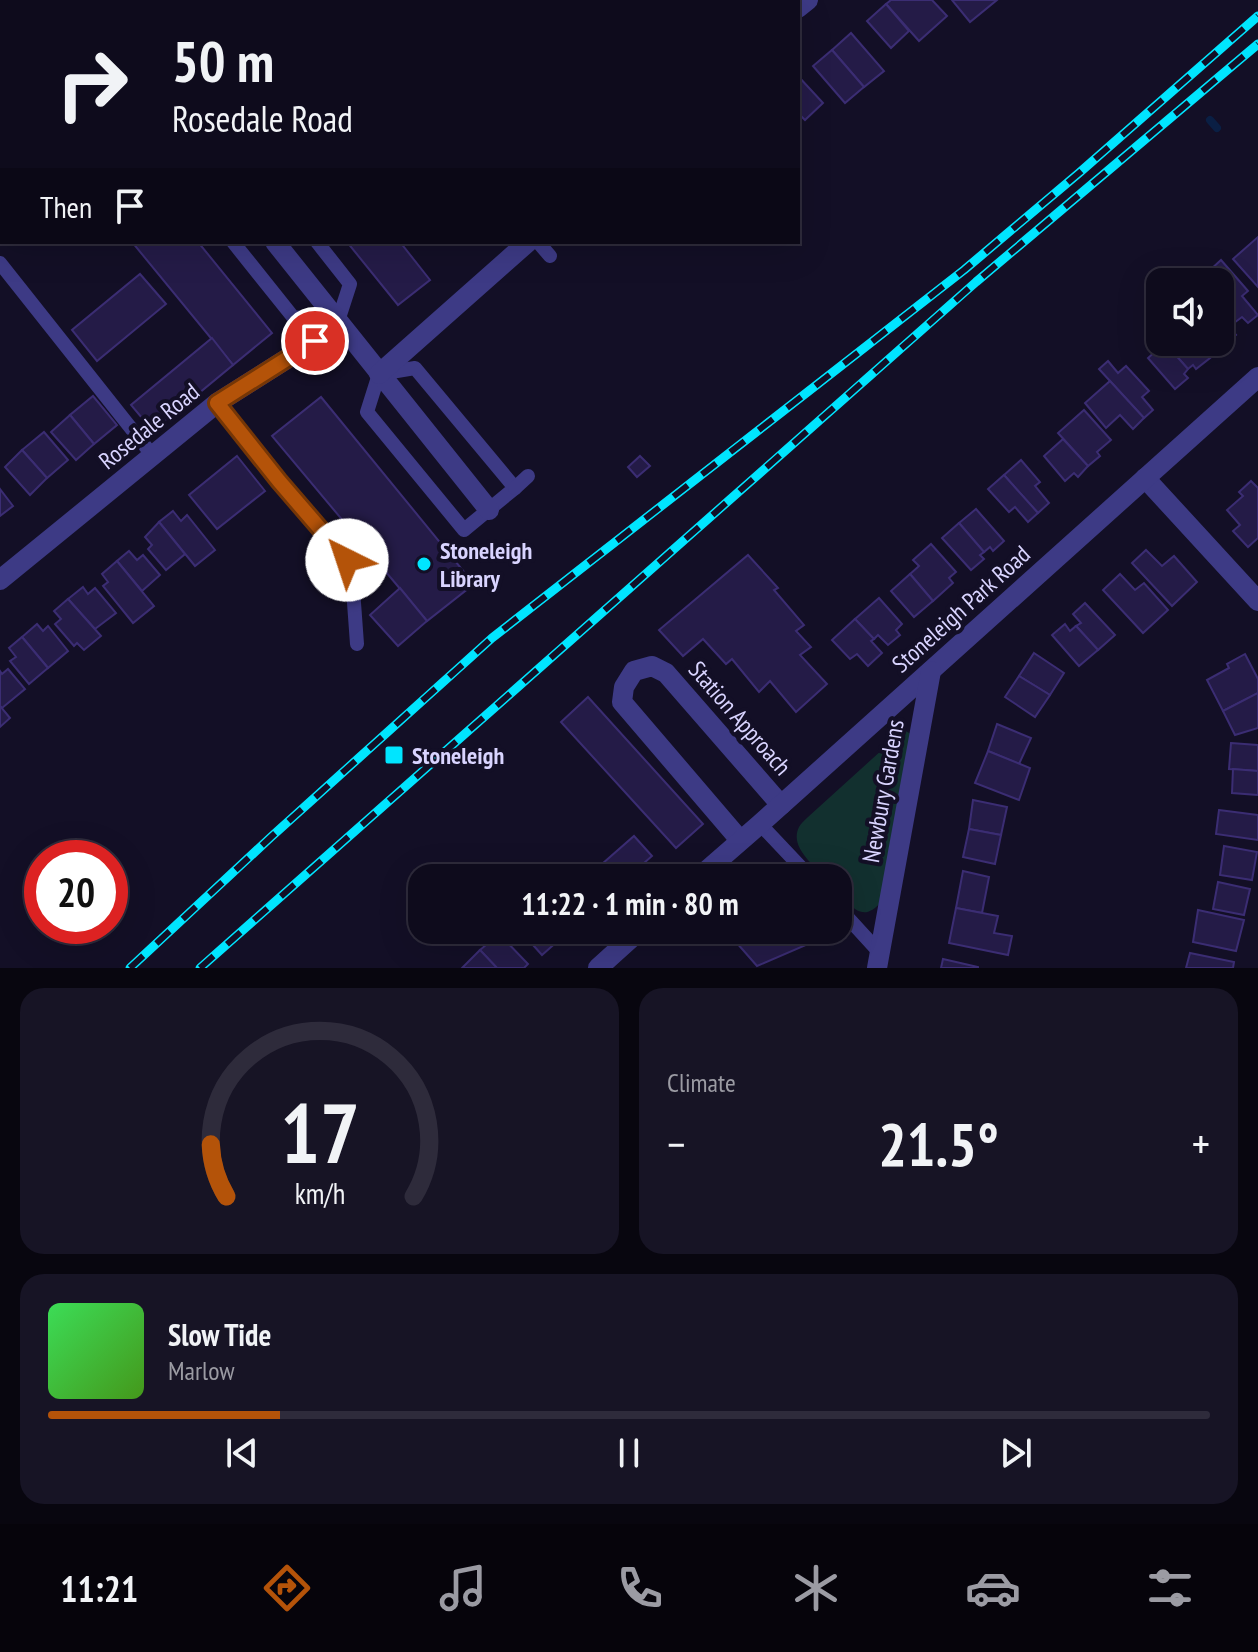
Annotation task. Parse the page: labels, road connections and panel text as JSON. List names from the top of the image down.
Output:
{
  "streets": {
    "street": [
      "Rosedale Road",
      "Stoneleigh Park Road",
      "Station Approach",
      "Newbury Gardens"
    ]
  },
  "crossings": [
    ["Stoneleigh Park Road", "Station Approach"],
    ["Stoneleigh Park Road", "Newbury Gardens"]
  ],
  "places": {
    "other": ["Stoneleigh Library"],
    "transit": ["Stoneleigh"]
  },
  "page": {
    "turn": ["50 m", "Rosedale Road"],
    "then": "Then",
    "limit": "20",
    "trip": "11:22 · 1 min · 80 m",
    "tile": "Climate",
    "heat": ["−", "21.5°", "+"],
    "song": ["Slow Tide", "Marlow"],
    "tabs": "11:21",
    "gauge": ["17", "km/h"]
  }
}
